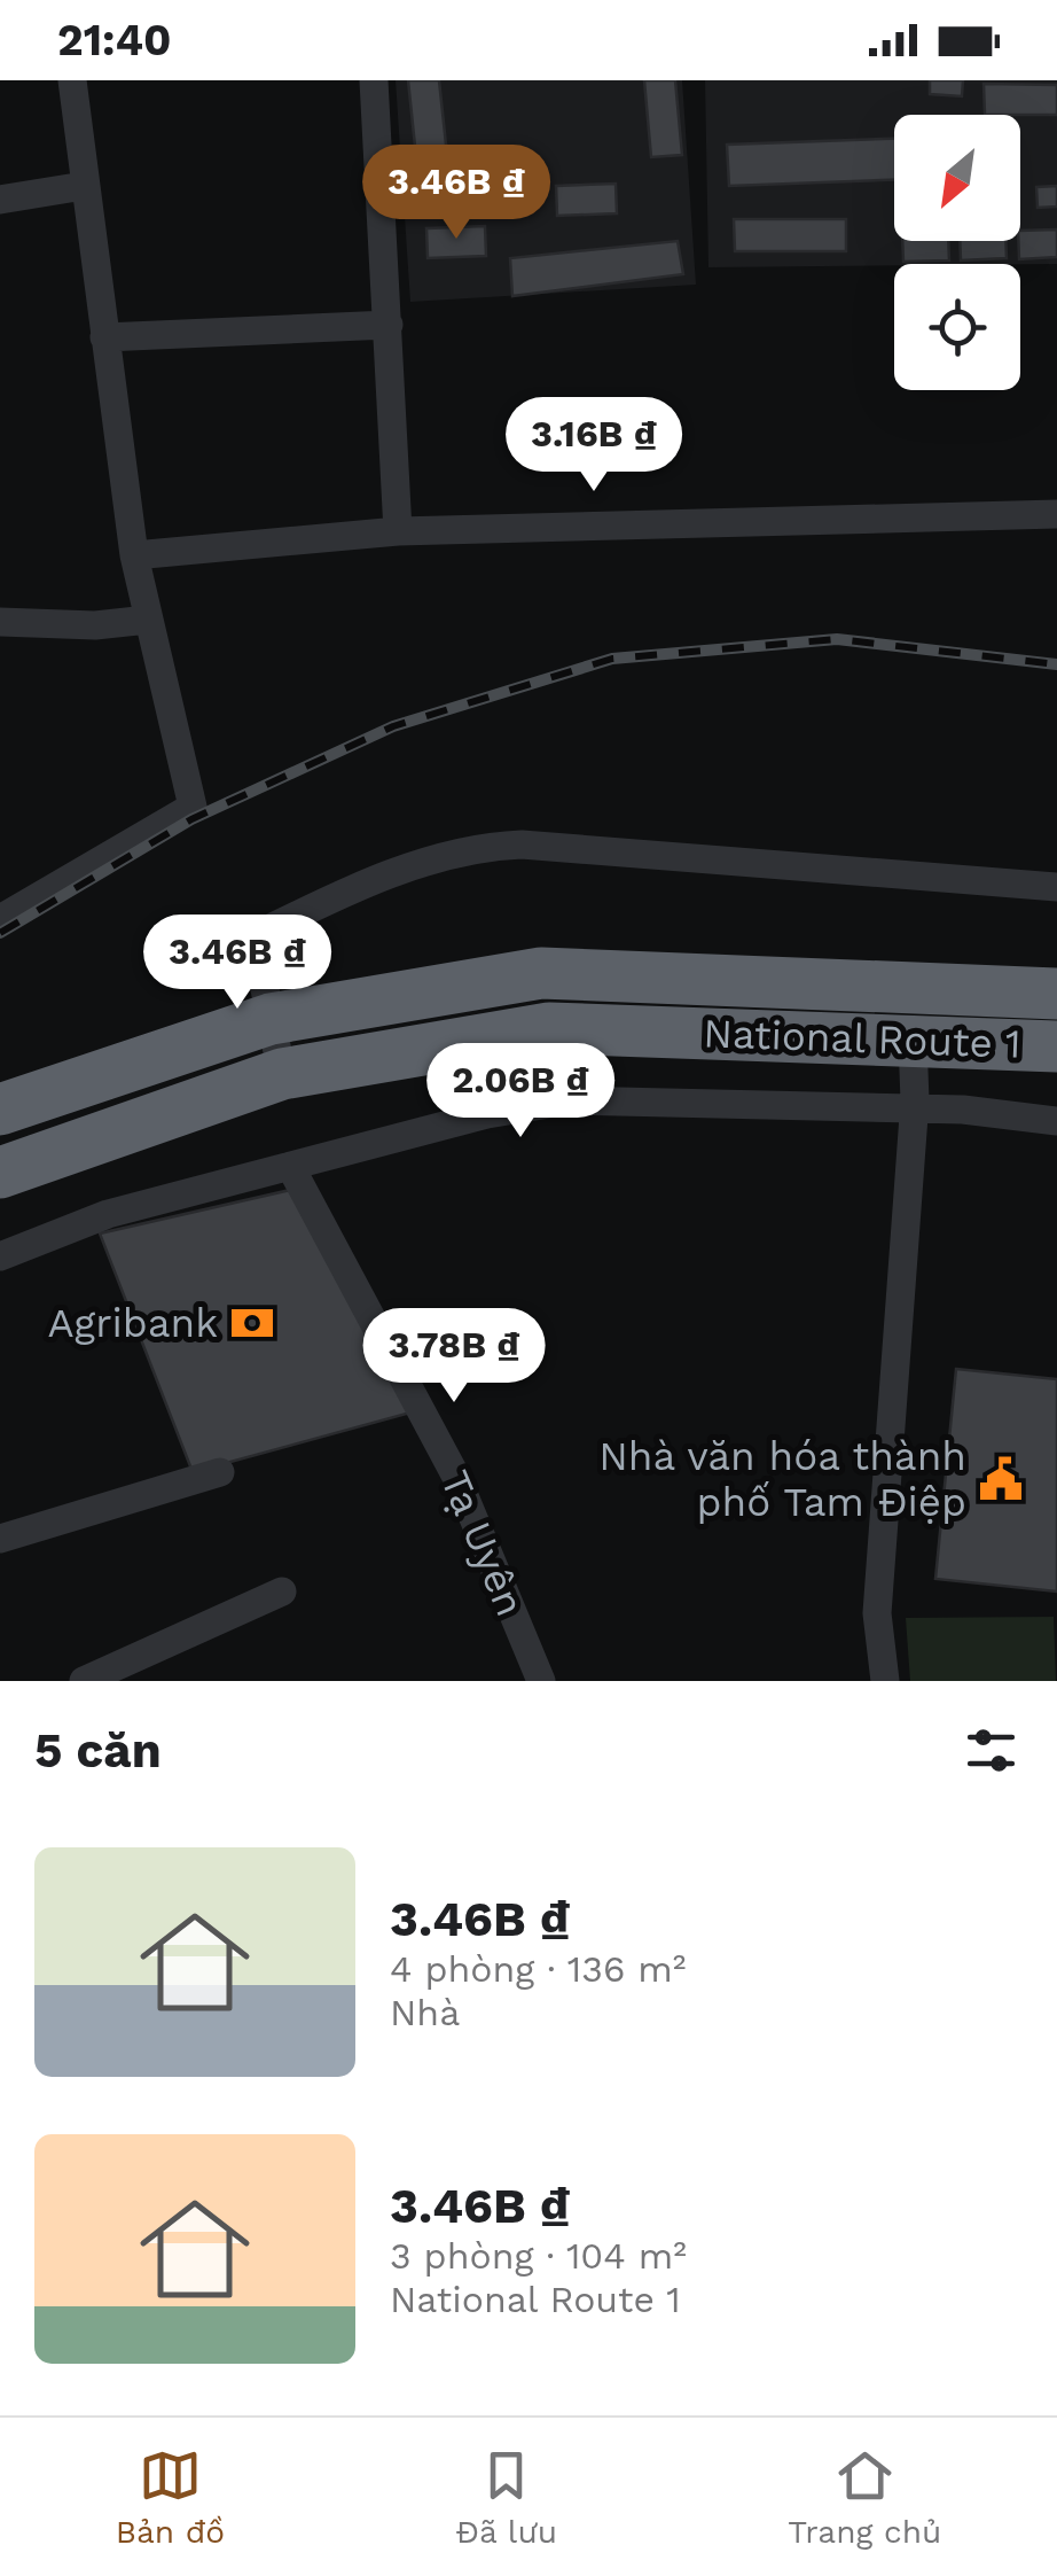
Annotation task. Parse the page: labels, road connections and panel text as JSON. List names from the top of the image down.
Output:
{
  "streets": {
    "highway": ["National Route 1"],
    "street": ["Tạ Uyên"]
  },
  "places": {
    "bank": ["Agribank"],
    "public building": ["Nhà văn hóa thành phố Tam Điệp"]
  },
  "north": "bottom left",
  "page": {
    "status": "21:40",
    "price": [
      "3.46B ₫",
      "3.16B ₫",
      "3.46B ₫",
      "2.06B ₫",
      "3.78B ₫"
    ],
    "heading": "5 căn",
    "list": [
      {
        "name": "3.46B ₫",
        "note": "4 phòng · 136 m² · Nhà"
      },
      {
        "name": "3.46B ₫",
        "note": "3 phòng · 104 m² · National Route 1"
      }
    ],
    "tabs": ["Bản đồ", "Đã lưu", "Trang chủ"]
  }
}
